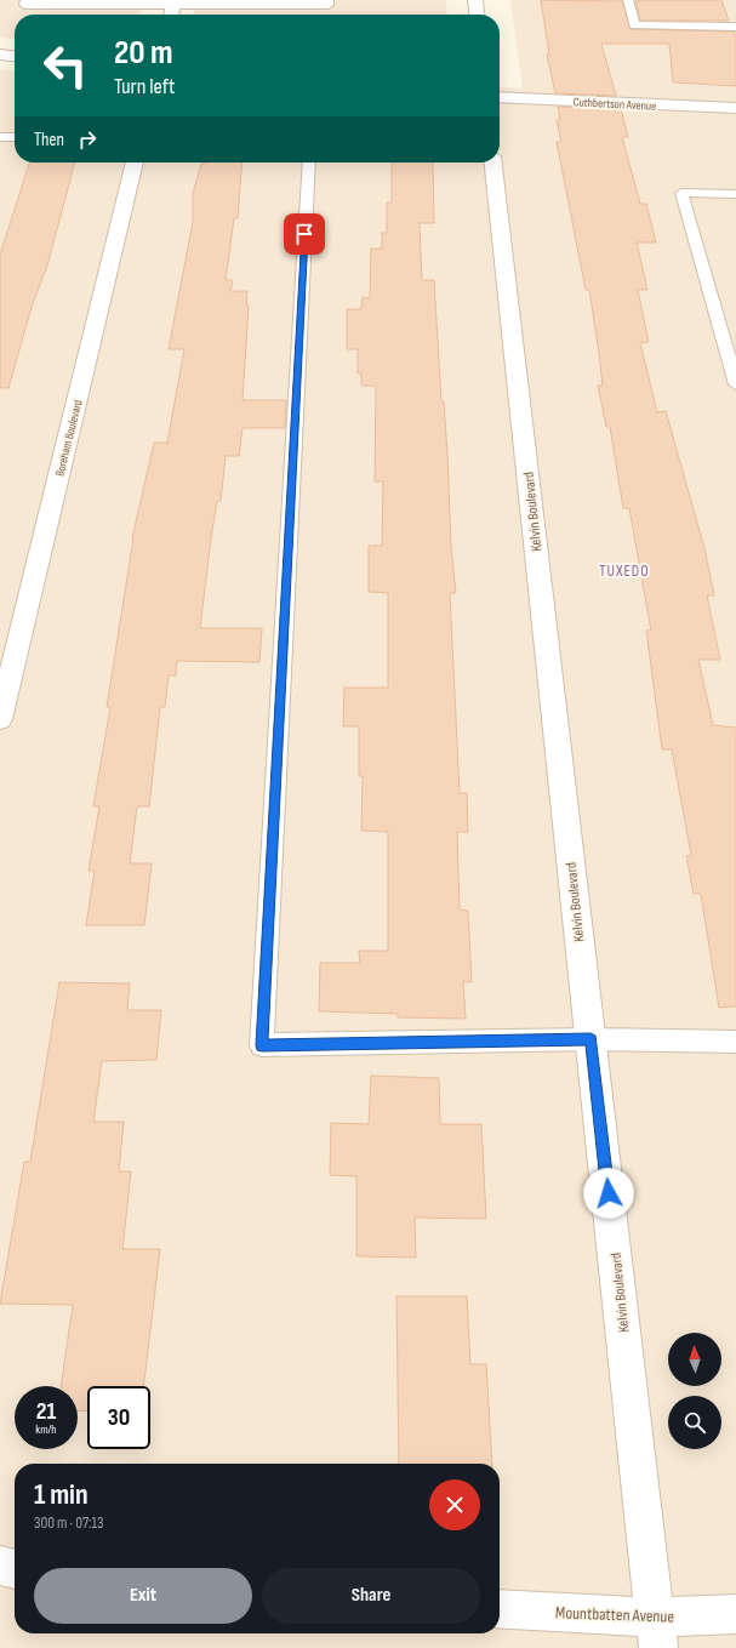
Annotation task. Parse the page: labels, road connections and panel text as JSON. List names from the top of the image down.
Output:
{
  "streets": {
    "street": [
      "Cuthbertson Avenue",
      "Boreham Boulevard",
      "Kelvin Boulevard",
      "Mountbatten Avenue"
    ]
  },
  "crossings": [
    ["Kelvin Boulevard", "Mountbatten Avenue"]
  ],
  "districts": ["TUXEDO"],
  "north": "top",
  "page": {
    "turn": ["20 m", "Turn left"],
    "then": "Then",
    "speed": "21 km/h",
    "limit": "30",
    "heading": ["1 min", "300 m · 07:13"],
    "buttons": ["Exit", "Share"]
  }
}
